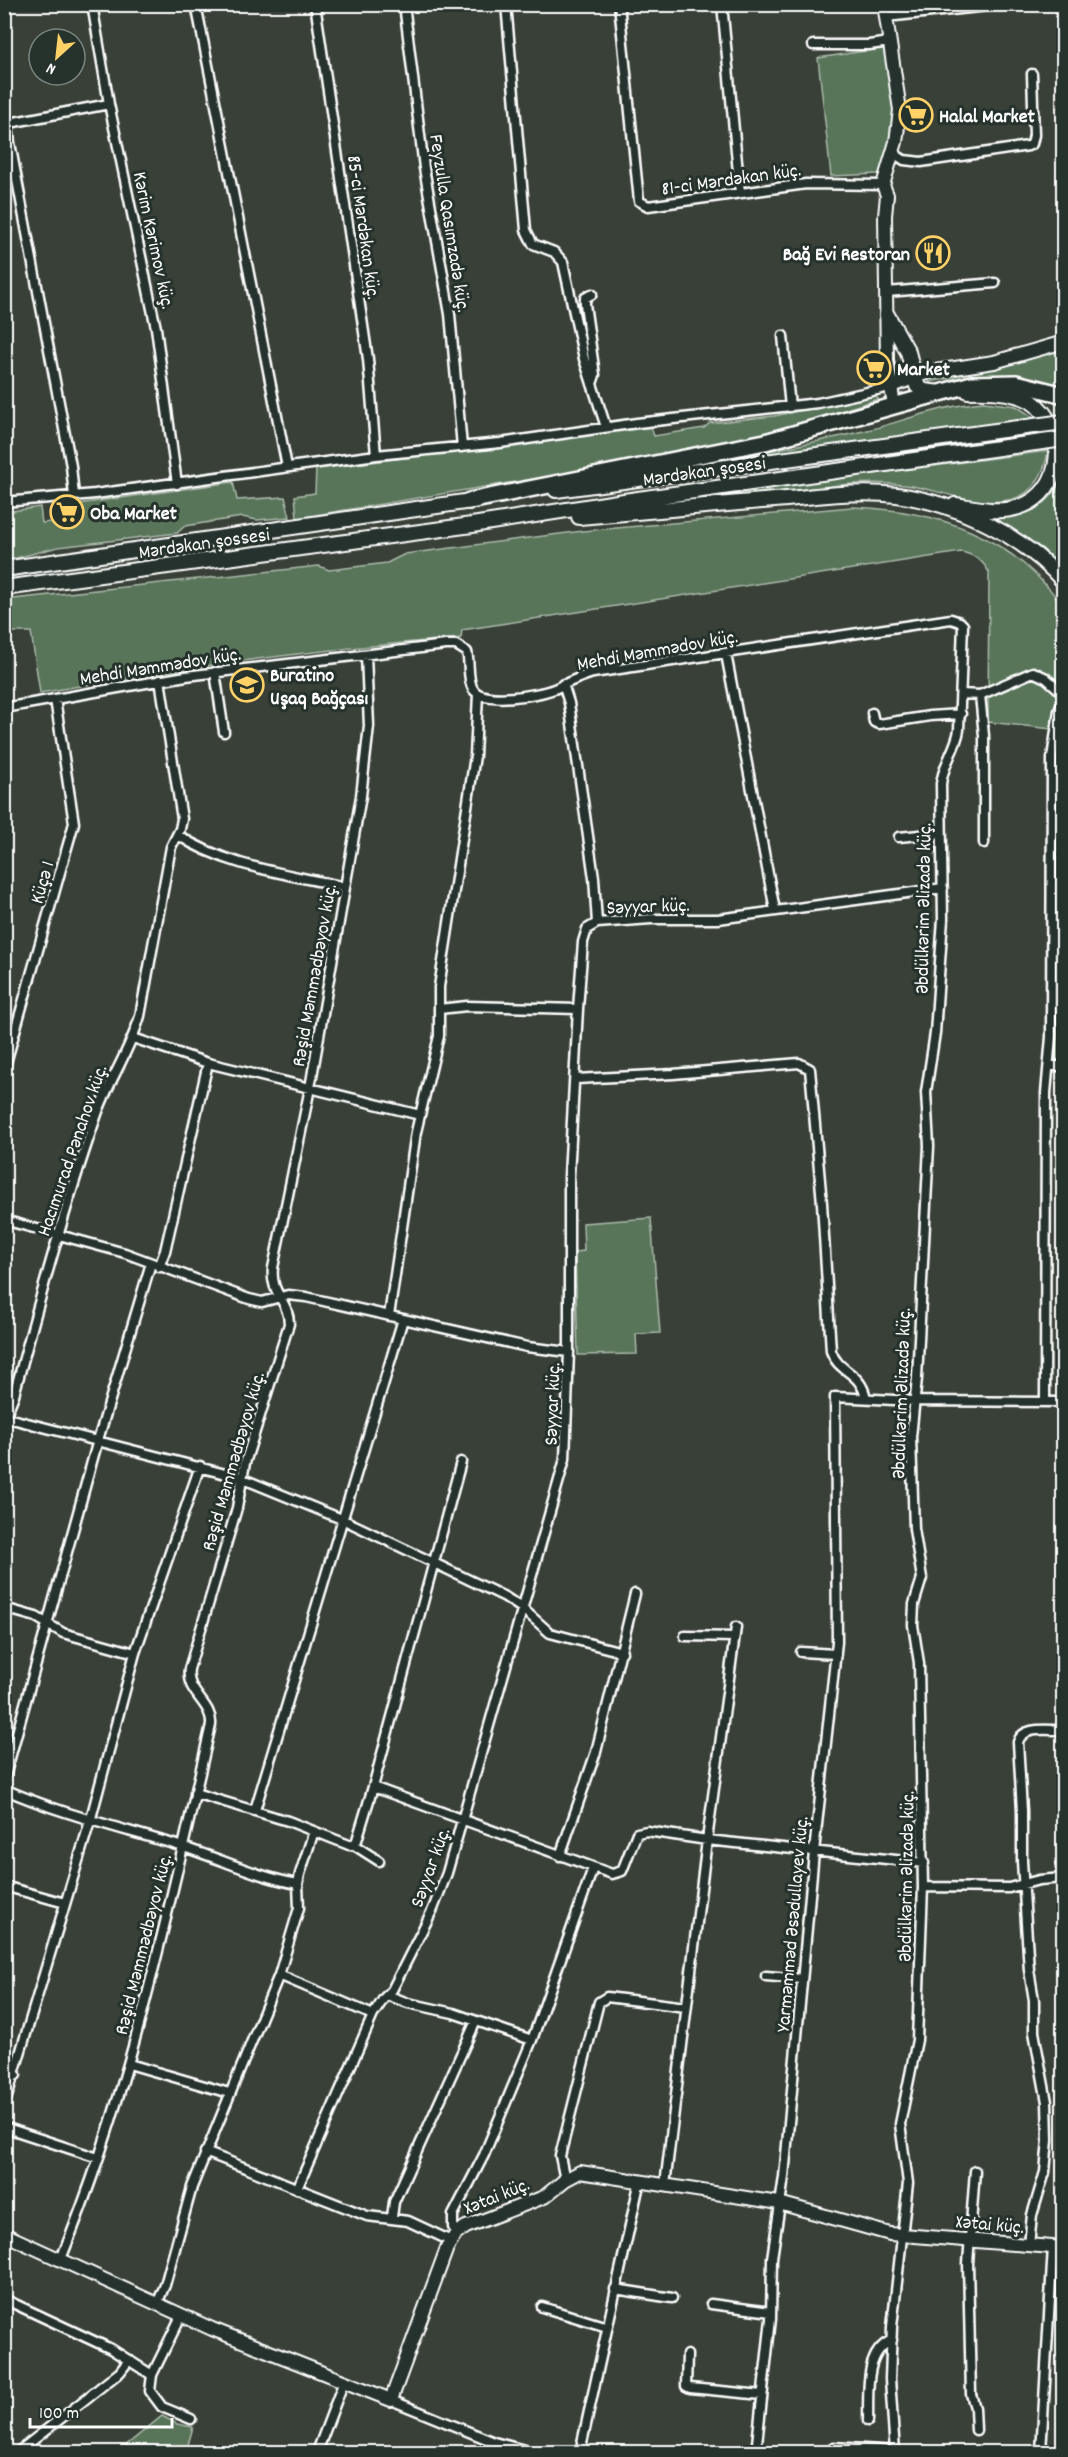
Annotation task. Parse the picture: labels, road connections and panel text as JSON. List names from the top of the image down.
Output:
{
  "streets": {
    "main road": ["Mərdəkan şosesi", "Mərdəkan şossesi"],
    "street": [
      "81-ci Mərdəkan küç.",
      "Feyzulla Qasımzadə küç.",
      "85-ci Mərdəkan küç.",
      "Kərim Kərimov küç.",
      "Mehdi Məmmədov küç.",
      "Küçə 1",
      "Səyyar küç.",
      "Əbdülkərim Əlizadə küç.",
      "Rəşid Məmmədbəyov küç.",
      "Hacımurad Pənahov küç.",
      "Yarməmməd Əsədullayev küç.",
      "Xətai küç."
    ]
  },
  "crossings": [
    ["Mərdəkan şosesi", "Mərdəkan şossesi"],
    ["Mehdi Məmmədov küç.", "Küçə 1"],
    ["Mehdi Məmmədov küç.", "Əbdülkərim Əlizadə küç."],
    ["Mehdi Məmmədov küç.", "Rəşid Məmmədbəyov küç."],
    ["Mehdi Məmmədov küç.", "Hacımurad Pənahov küç."],
    ["Səyyar küç.", "Əbdülkərim Əlizadə küç."],
    ["Əbdülkərim Əlizadə küç.", "Xətai küç."],
    ["Yarməmməd Əsədullayev küç.", "Xətai küç."]
  ],
  "places": {
    "supermarket": ["Halal Market", "Market", "Oba Market"],
    "restaurant": ["Bağ Evi Restoran"],
    "school or university": ["Buratino Uşaq Bağçası"]
  },
  "scale_bar": "100 m",
  "north": "bottom left"
}
